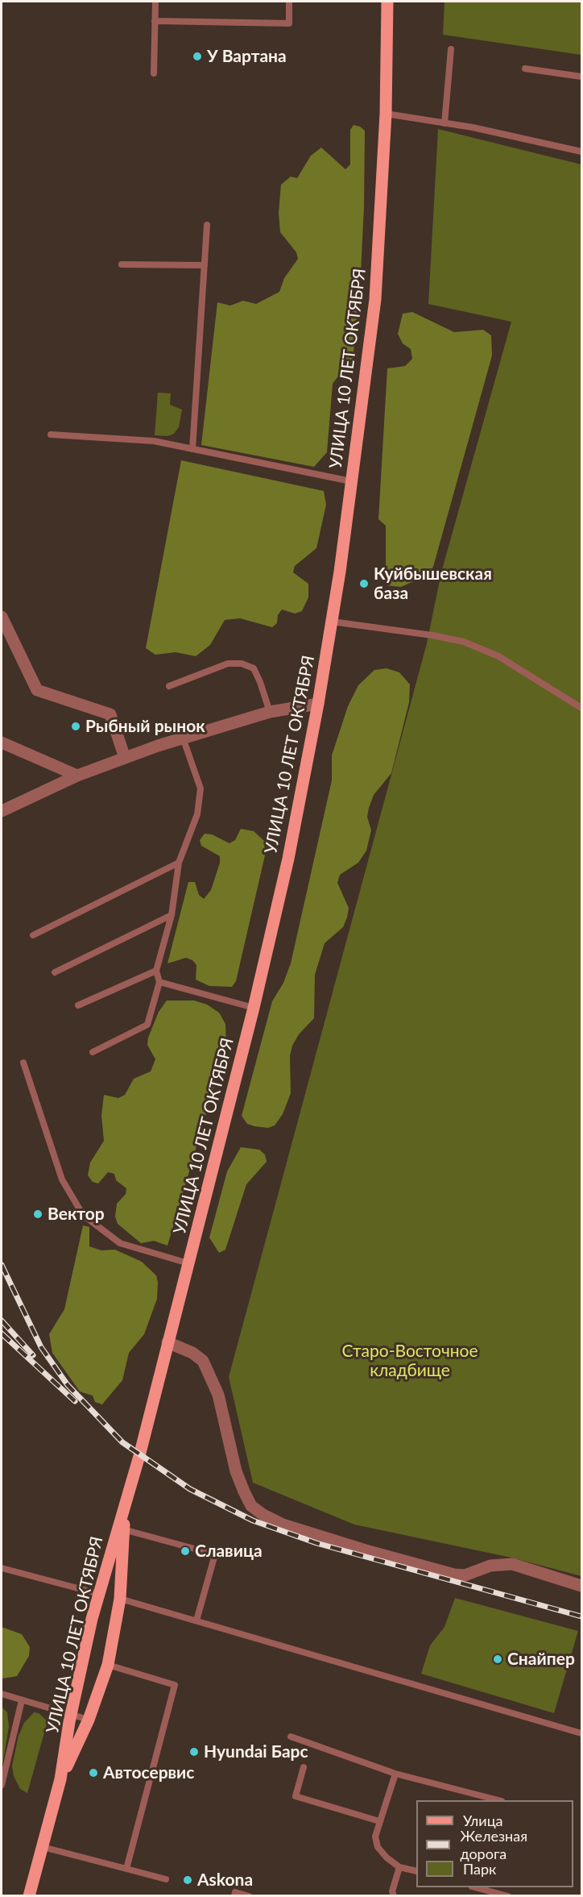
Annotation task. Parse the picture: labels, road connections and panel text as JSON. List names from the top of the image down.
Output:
{
  "streets": {
    "main road": ["УЛИЦА 10 ЛЕТ ОКТЯБРЯ"]
  },
  "parks": ["Старо-Восточное кладбище"],
  "places": [
    "У Вартана",
    "Куйбышевская база",
    "Рыбный рынок",
    "Вектор",
    "Славица",
    "Снайпер",
    "Hyundai Барс",
    "Автосервис",
    "Askona"
  ],
  "legend": ["Улица", "Железная дорога", "Парк"]
}
